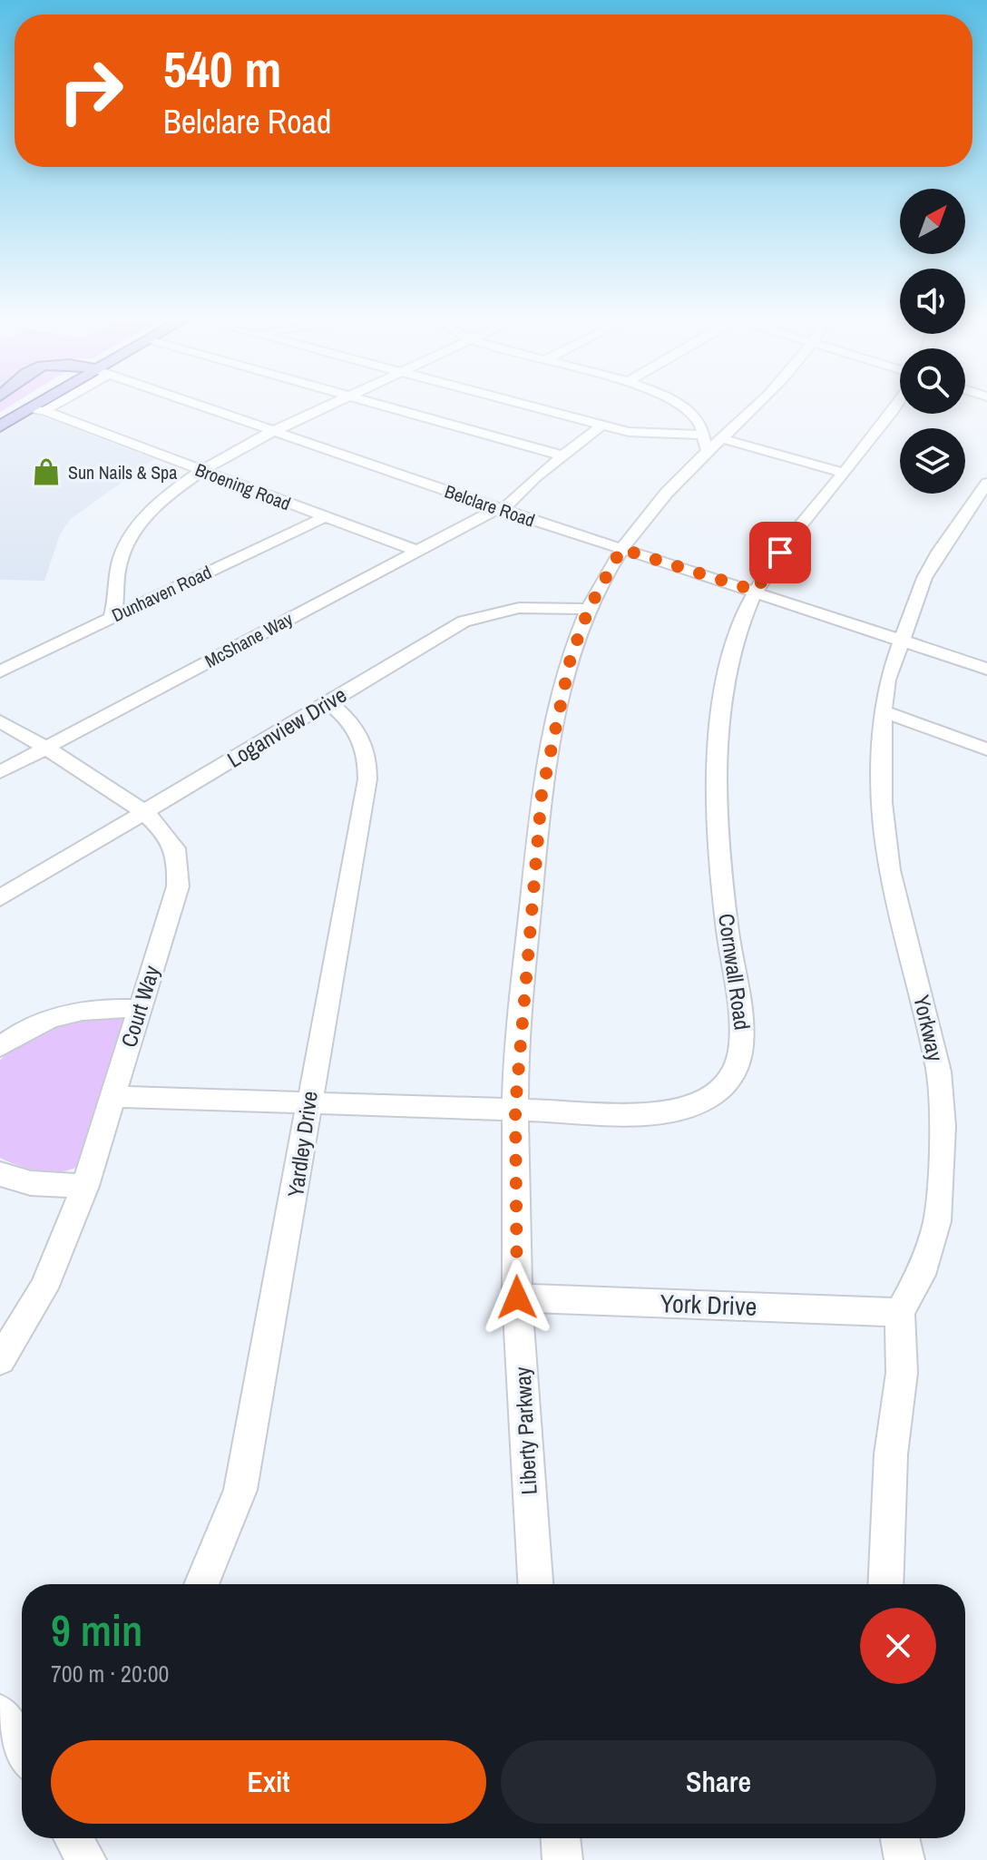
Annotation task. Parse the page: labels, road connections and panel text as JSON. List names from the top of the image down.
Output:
{
  "streets": {
    "street": [
      "Broening Road",
      "Belclare Road",
      "Dunhaven Road",
      "McShane Way",
      "Loganview Drive",
      "Cornwall Road",
      "Court Way",
      "Yorkway",
      "Yardley Drive",
      "York Drive",
      "Liberty Parkway"
    ]
  },
  "crossings": [
    ["Broening Road", "Dunhaven Road"],
    ["Broening Road", "McShane Way"],
    ["Belclare Road", "McShane Way"],
    ["Belclare Road", "Cornwall Road"],
    ["Belclare Road", "Yorkway"],
    ["Belclare Road", "Liberty Parkway"],
    ["McShane Way", "Court Way"],
    ["Loganview Drive", "Court Way"],
    ["Loganview Drive", "Yardley Drive"],
    ["Loganview Drive", "Liberty Parkway"],
    ["Cornwall Road", "Court Way"],
    ["Cornwall Road", "Yardley Drive"],
    ["Cornwall Road", "Liberty Parkway"],
    ["Yorkway", "York Drive"],
    ["York Drive", "Liberty Parkway"]
  ],
  "places": {
    "shop": ["Sun Nails & Spa"]
  },
  "north": "top right",
  "page": {
    "turn": ["540 m", "Belclare Road"],
    "heading": ["9 min", "700 m · 20:00"],
    "buttons": ["Exit", "Share"]
  }
}
